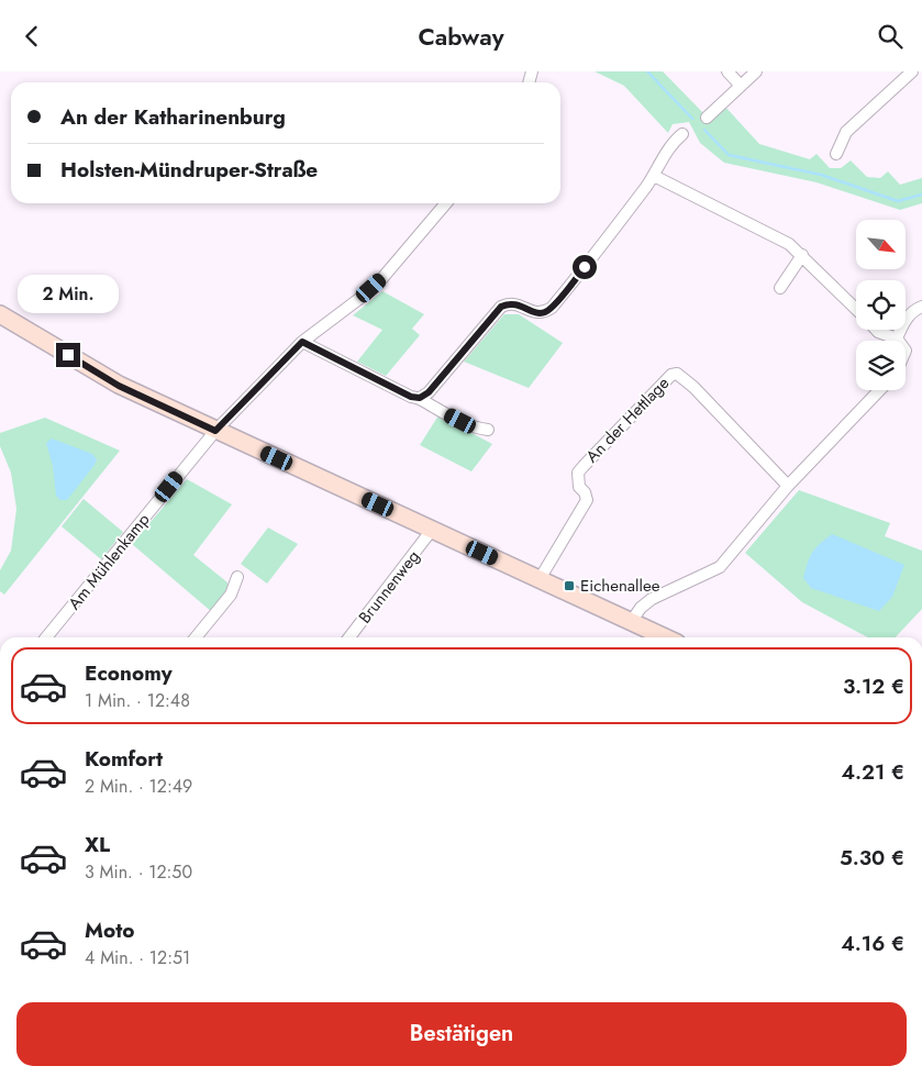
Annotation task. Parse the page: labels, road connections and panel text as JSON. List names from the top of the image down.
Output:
{
  "streets": {
    "street": ["An der Hettlage", "Am Mühlenkamp", "Brunnenweg"]
  },
  "places": {
    "transit": ["Eichenallee"]
  },
  "north": "bottom right",
  "page": {
    "header": "Cabway",
    "banner": ["An der Katharinenburg", "Holsten-Mündruper-Straße"],
    "bubble": "2 Min.",
    "list": [
      {
        "name": "Economy",
        "note": "1 Min. · 12:48",
        "value": "3.12 €"
      },
      {
        "name": "Komfort",
        "note": "2 Min. · 12:49",
        "value": "4.21 €"
      },
      {
        "name": "XL",
        "note": "3 Min. · 12:50",
        "value": "5.30 €"
      },
      {
        "name": "Moto",
        "note": "4 Min. · 12:51",
        "value": "4.16 €"
      }
    ],
    "buttons": "Bestätigen"
  }
}
